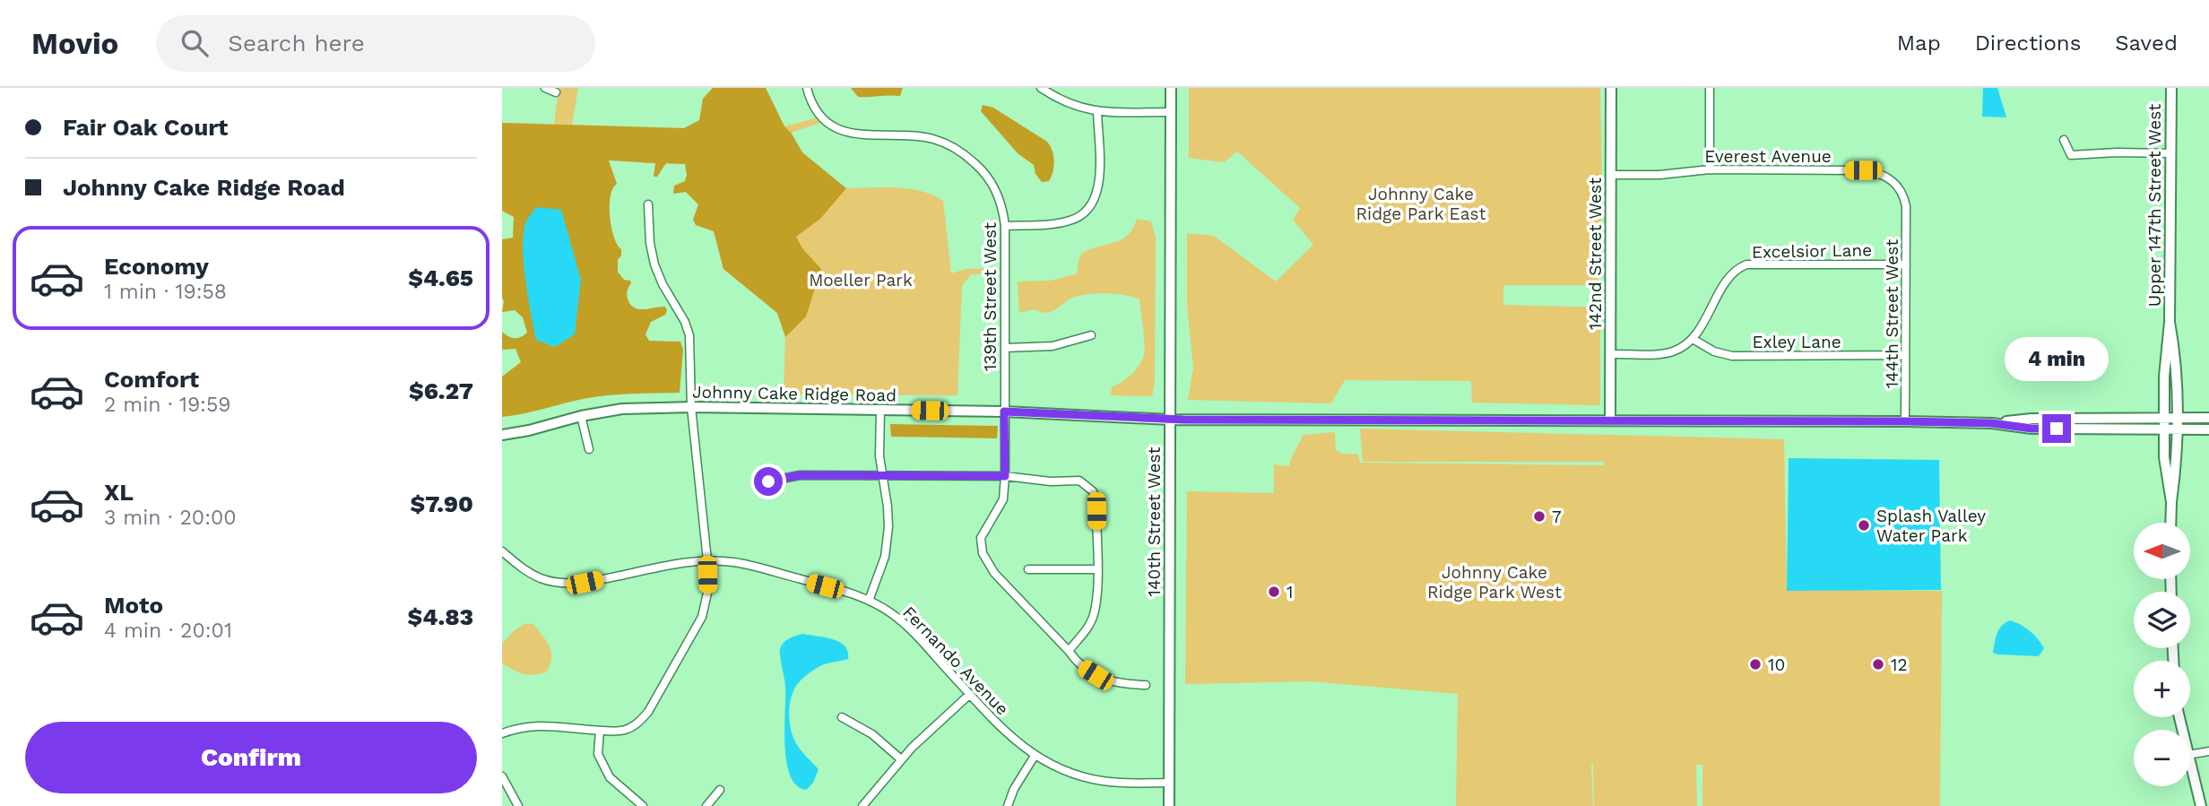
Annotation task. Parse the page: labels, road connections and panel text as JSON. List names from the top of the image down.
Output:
{
  "streets": {
    "street": [
      "Everest Avenue",
      "Upper 147th Street West",
      "Excelsior Lane",
      "142nd Street West",
      "139th Street West",
      "144th Street West",
      "Exley Lane",
      "Johnny Cake Ridge Road",
      "140th Street West",
      "Fernando Avenue"
    ]
  },
  "crossings": [
    ["Everest Avenue", "142nd Street West"],
    ["Everest Avenue", "144th Street West"],
    ["Upper 147th Street West", "Johnny Cake Ridge Road"],
    ["Excelsior Lane", "144th Street West"],
    ["Excelsior Lane", "Exley Lane"],
    ["142nd Street West", "Johnny Cake Ridge Road"],
    ["139th Street West", "Johnny Cake Ridge Road"],
    ["144th Street West", "Exley Lane"],
    ["144th Street West", "Johnny Cake Ridge Road"],
    ["Johnny Cake Ridge Road", "140th Street West"],
    ["140th Street West", "Fernando Avenue"]
  ],
  "parks": ["Johnny Cake Ridge Park East", "Moeller Park", "Johnny Cake Ridge Park West"],
  "places": [
    "7",
    "Splash Valley Water Park",
    "1",
    "10",
    "12"
  ],
  "north": "left",
  "page": {
    "header": "Movio",
    "search": "Search here",
    "nav": ["Map", "Directions", "Saved"],
    "banner": ["Fair Oak Court", "Johnny Cake Ridge Road"],
    "list": [
      {
        "name": "Economy",
        "note": "1 min · 19:58",
        "value": "$4.65"
      },
      {
        "name": "Comfort",
        "note": "2 min · 19:59",
        "value": "$6.27"
      },
      {
        "name": "XL",
        "note": "3 min · 20:00",
        "value": "$7.90"
      },
      {
        "name": "Moto",
        "note": "4 min · 20:01",
        "value": "$4.83"
      }
    ],
    "bubble": "4 min",
    "map_buttons": ["+", "−"],
    "buttons": "Confirm"
  }
}
